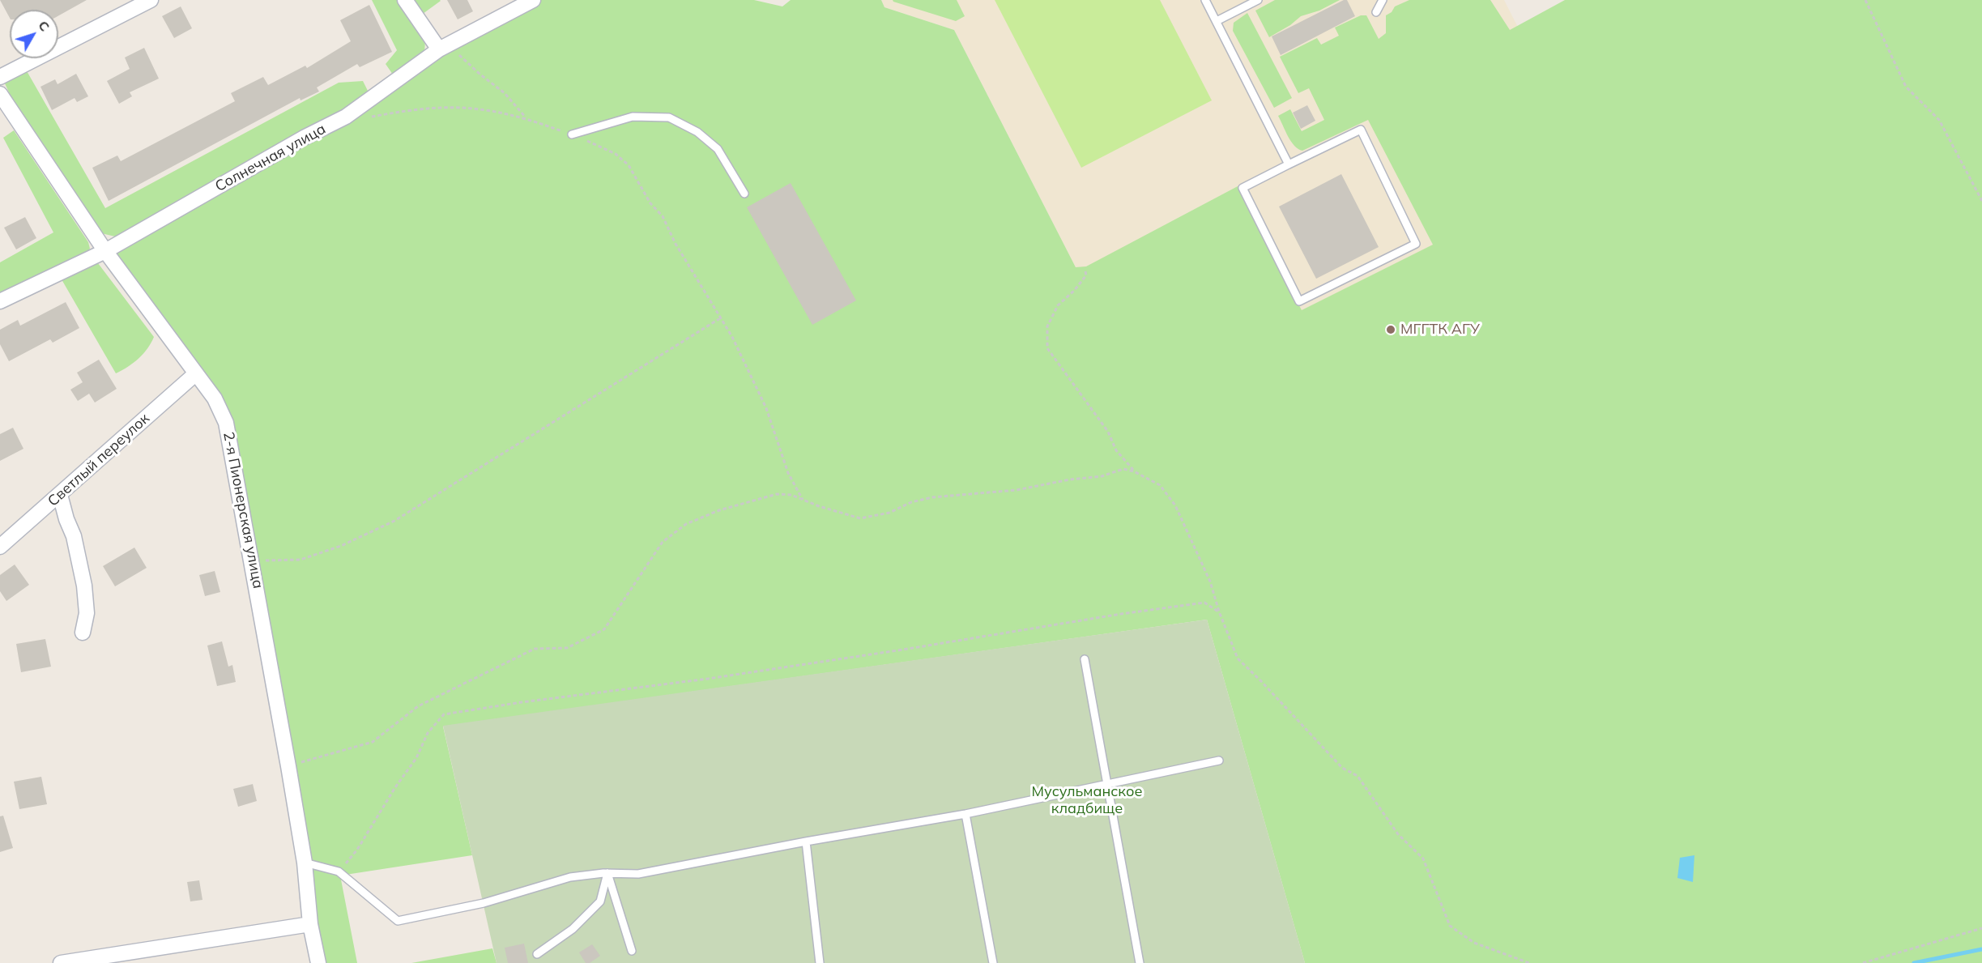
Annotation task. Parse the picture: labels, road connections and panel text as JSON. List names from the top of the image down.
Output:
{
  "streets": {
    "street": ["Солнечная улица", "Светлый переулок", "2-я Пионерская улица"]
  },
  "crossings": [
    ["Солнечная улица", "2-я Пионерская улица"],
    ["Светлый переулок", "2-я Пионерская улица"]
  ],
  "parks": ["Мусульманское кладбище"],
  "places": ["МГГТК АГУ"],
  "north": "top right"
}
